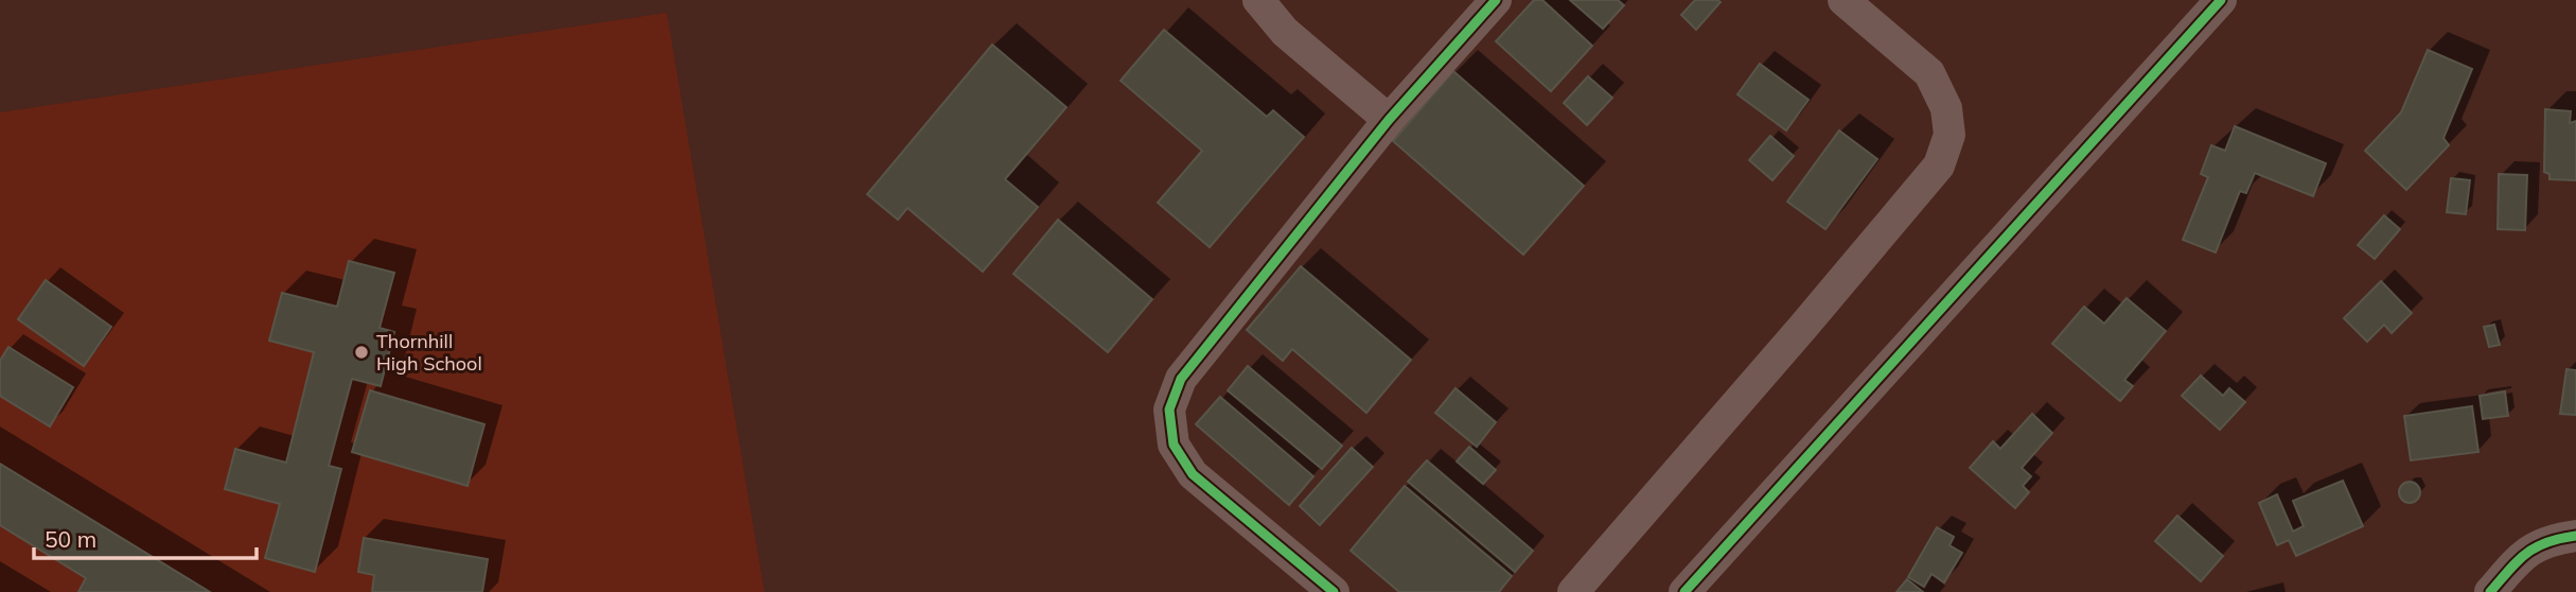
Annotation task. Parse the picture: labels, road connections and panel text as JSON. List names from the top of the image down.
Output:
{
  "places": ["Thornhill High School"],
  "scale_bar": "50 m"
}
